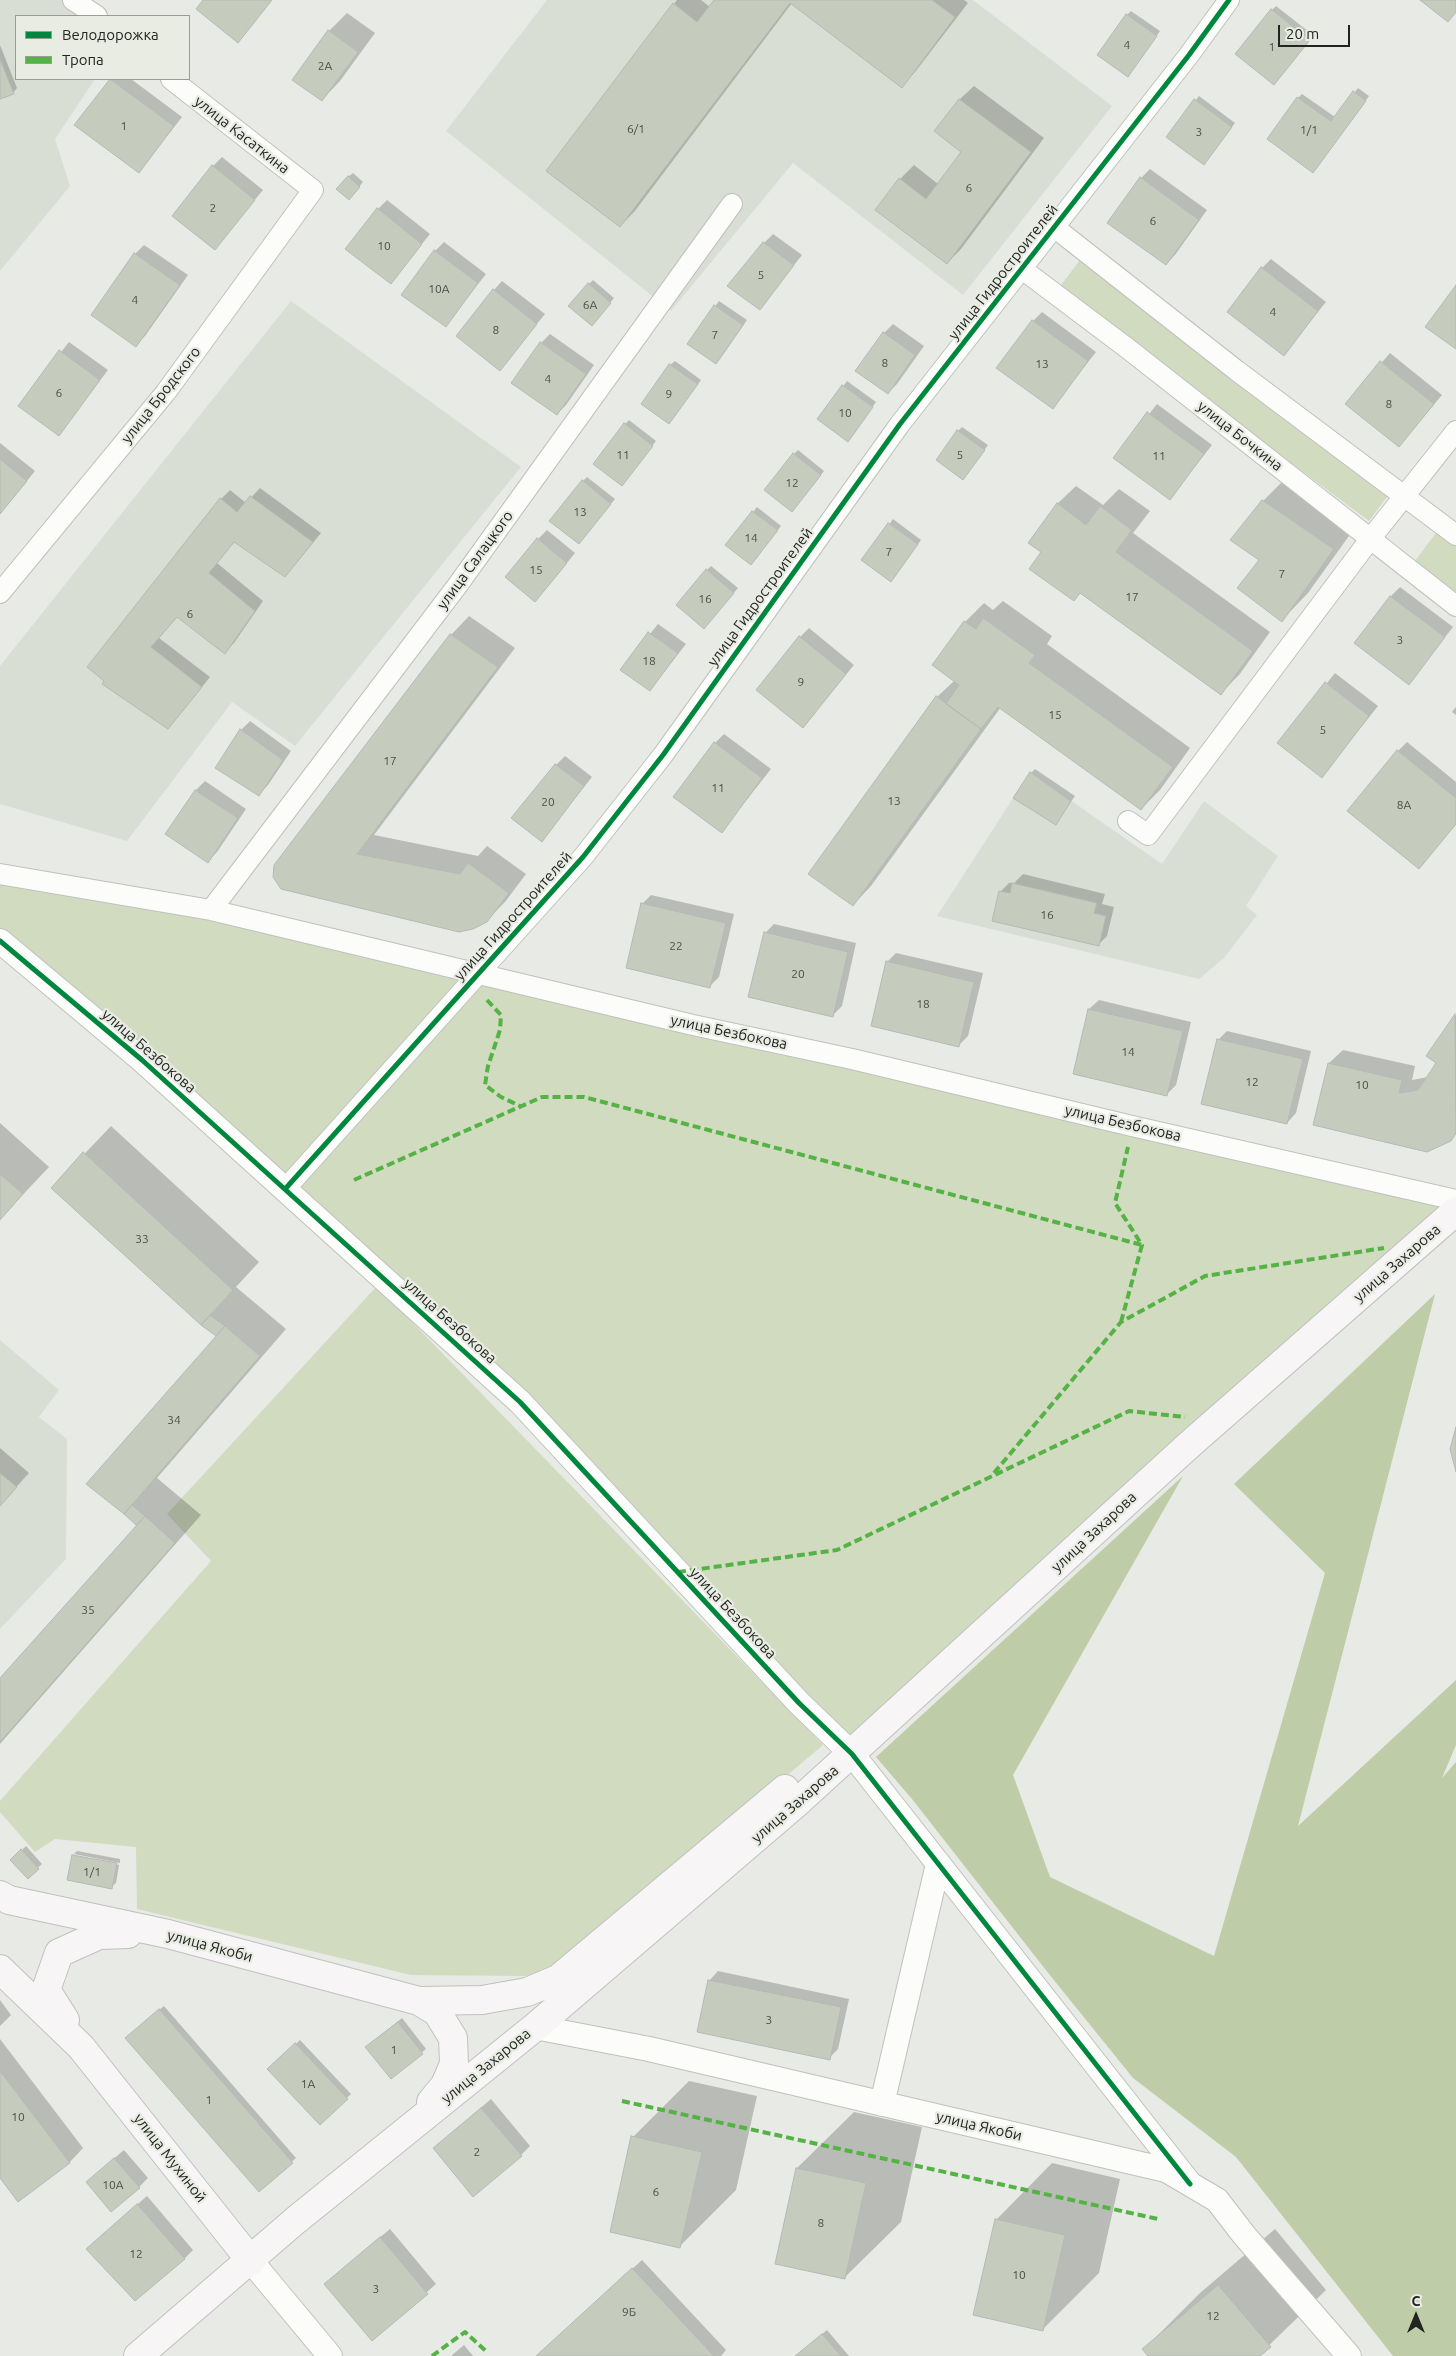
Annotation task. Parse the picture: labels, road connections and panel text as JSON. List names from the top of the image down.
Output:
{
  "streets": {
    "main road": ["улица Захарова", "улица Якоби", "улица Мухиной"],
    "street": [
      "улица Касаткина",
      "улица Гидростроителей",
      "улица Бродского",
      "улица Бочкина",
      "улица Салацкого",
      "улица Безбокова"
    ]
  },
  "crossings": [
    ["улица Касаткина", "улица Бродского"],
    ["улица Гидростроителей", "улица Бочкина"],
    ["улица Гидростроителей", "улица Безбокова"],
    ["улица Салацкого", "улица Безбокова"],
    ["улица Безбокова", "улица Захарова"],
    ["улица Безбокова", "улица Якоби"],
    ["улица Захарова", "улица Якоби"],
    ["улица Захарова", "улица Мухиной"]
  ],
  "house_numbers": [
    "4",
    "1",
    "2А",
    "1",
    "6/1",
    "1/1",
    "3",
    "6",
    "2",
    "6",
    "10",
    "5",
    "10А",
    "4",
    "6А",
    "4",
    "8",
    "7",
    "8",
    "13",
    "4",
    "6",
    "9",
    "8",
    "10",
    "11",
    "5",
    "11",
    "12",
    "13",
    "14",
    "7",
    "15",
    "7",
    "17",
    "16",
    "6",
    "3",
    "18",
    "9",
    "15",
    "5",
    "17",
    "11",
    "13",
    "20",
    "8А",
    "16",
    "22",
    "20",
    "18",
    "14",
    "12",
    "10",
    "33",
    "34",
    "35",
    "1/1",
    "3",
    "1",
    "1А",
    "1",
    "10",
    "2",
    "10А",
    "6",
    "8",
    "12",
    "10",
    "3",
    "9Б",
    "12"
  ],
  "legend": ["Велодорожка", "Тропа"],
  "scale_bar": "20 m",
  "north": "top"
}
